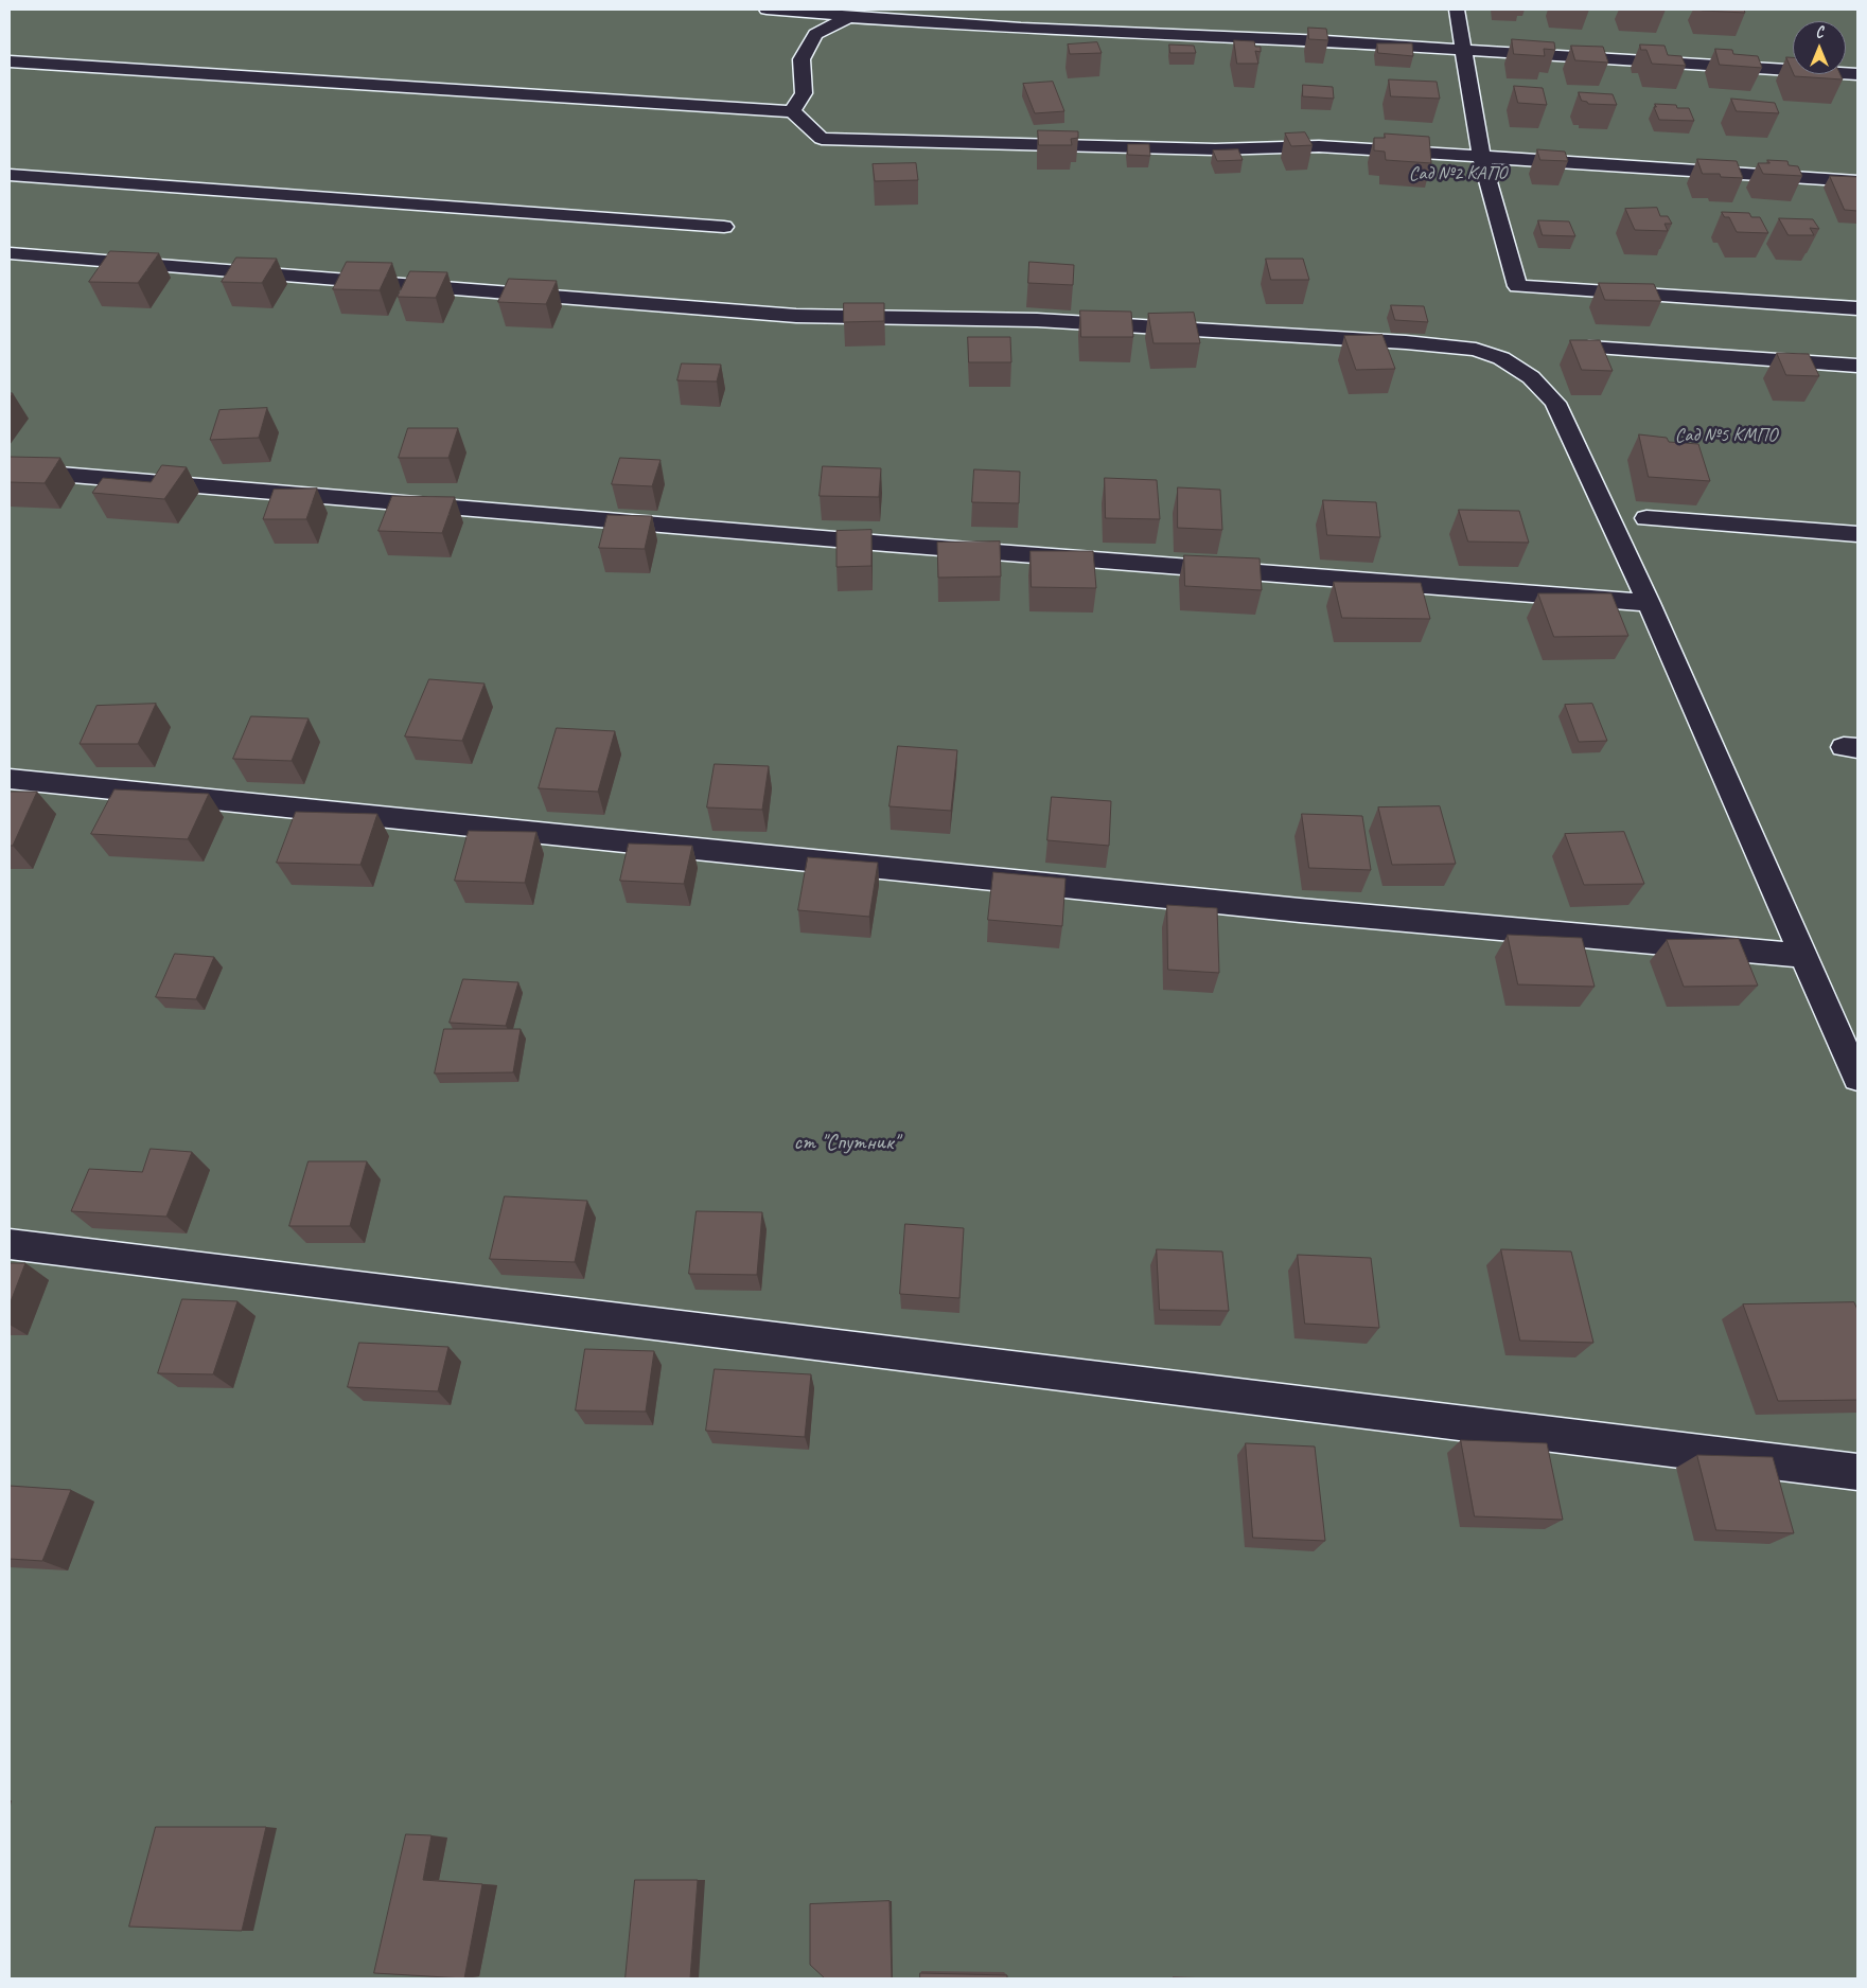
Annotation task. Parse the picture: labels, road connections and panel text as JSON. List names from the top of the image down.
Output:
{
  "parks": ["Сад №2 КАПО", "Сад №5 КМПО", "ст \"Спутник\""],
  "north": "top"
}
